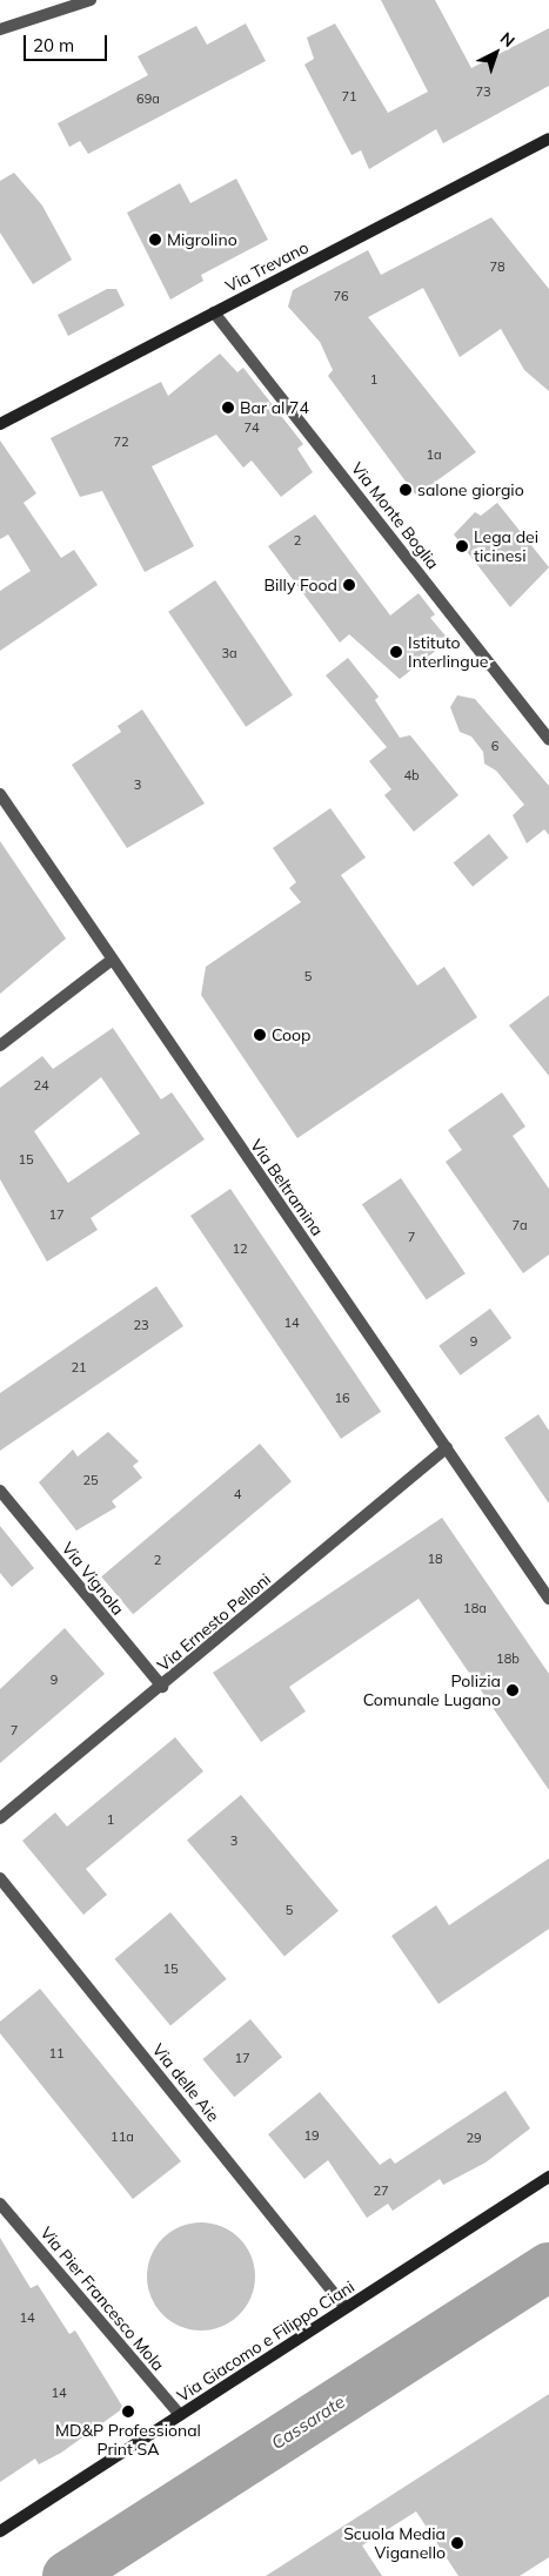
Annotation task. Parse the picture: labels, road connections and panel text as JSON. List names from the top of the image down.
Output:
{
  "streets": {
    "main road": ["Via Trevano", "Via Giacomo e Filippo Ciani"],
    "street": [
      "Via Monte Boglia",
      "Via Beltramina",
      "Via Vignola",
      "Via Ernesto Pelloni",
      "Via delle Aie",
      "Via Pier Francesco Mola"
    ]
  },
  "crossings": [
    ["Via Trevano", "Via Monte Boglia"],
    ["Via Beltramina", "Via Ernesto Pelloni"],
    ["Via Vignola", "Via Ernesto Pelloni"],
    ["Via delle Aie", "Via Giacomo e Filippo Ciani"],
    ["Via Pier Francesco Mola", "Via Giacomo e Filippo Ciani"]
  ],
  "water": ["Cassarate"],
  "places": [
    "Migrolino",
    "Bar al 74",
    "salone giorgio",
    "Lega dei ticinesi",
    "Billy Food",
    "Istituto Interlingue",
    "Coop",
    "Polizia Comunale Lugano",
    "MD&P Professional Print SA",
    "Scuola Media Viganello"
  ],
  "house_numbers": [
    "73",
    "71",
    "69a",
    "78",
    "76",
    "1",
    "74",
    "72",
    "1a",
    "2",
    "3a",
    "6",
    "4b",
    "3",
    "5",
    "24",
    "15",
    "17",
    "7a",
    "7",
    "12",
    "14",
    "23",
    "9",
    "21",
    "16",
    "25",
    "4",
    "18",
    "2",
    "18a",
    "18b",
    "9",
    "7",
    "1",
    "3",
    "5",
    "15",
    "11",
    "17",
    "19",
    "11a",
    "29",
    "27",
    "14",
    "14"
  ],
  "scale_bar": "20 m",
  "north": "top right"
}
